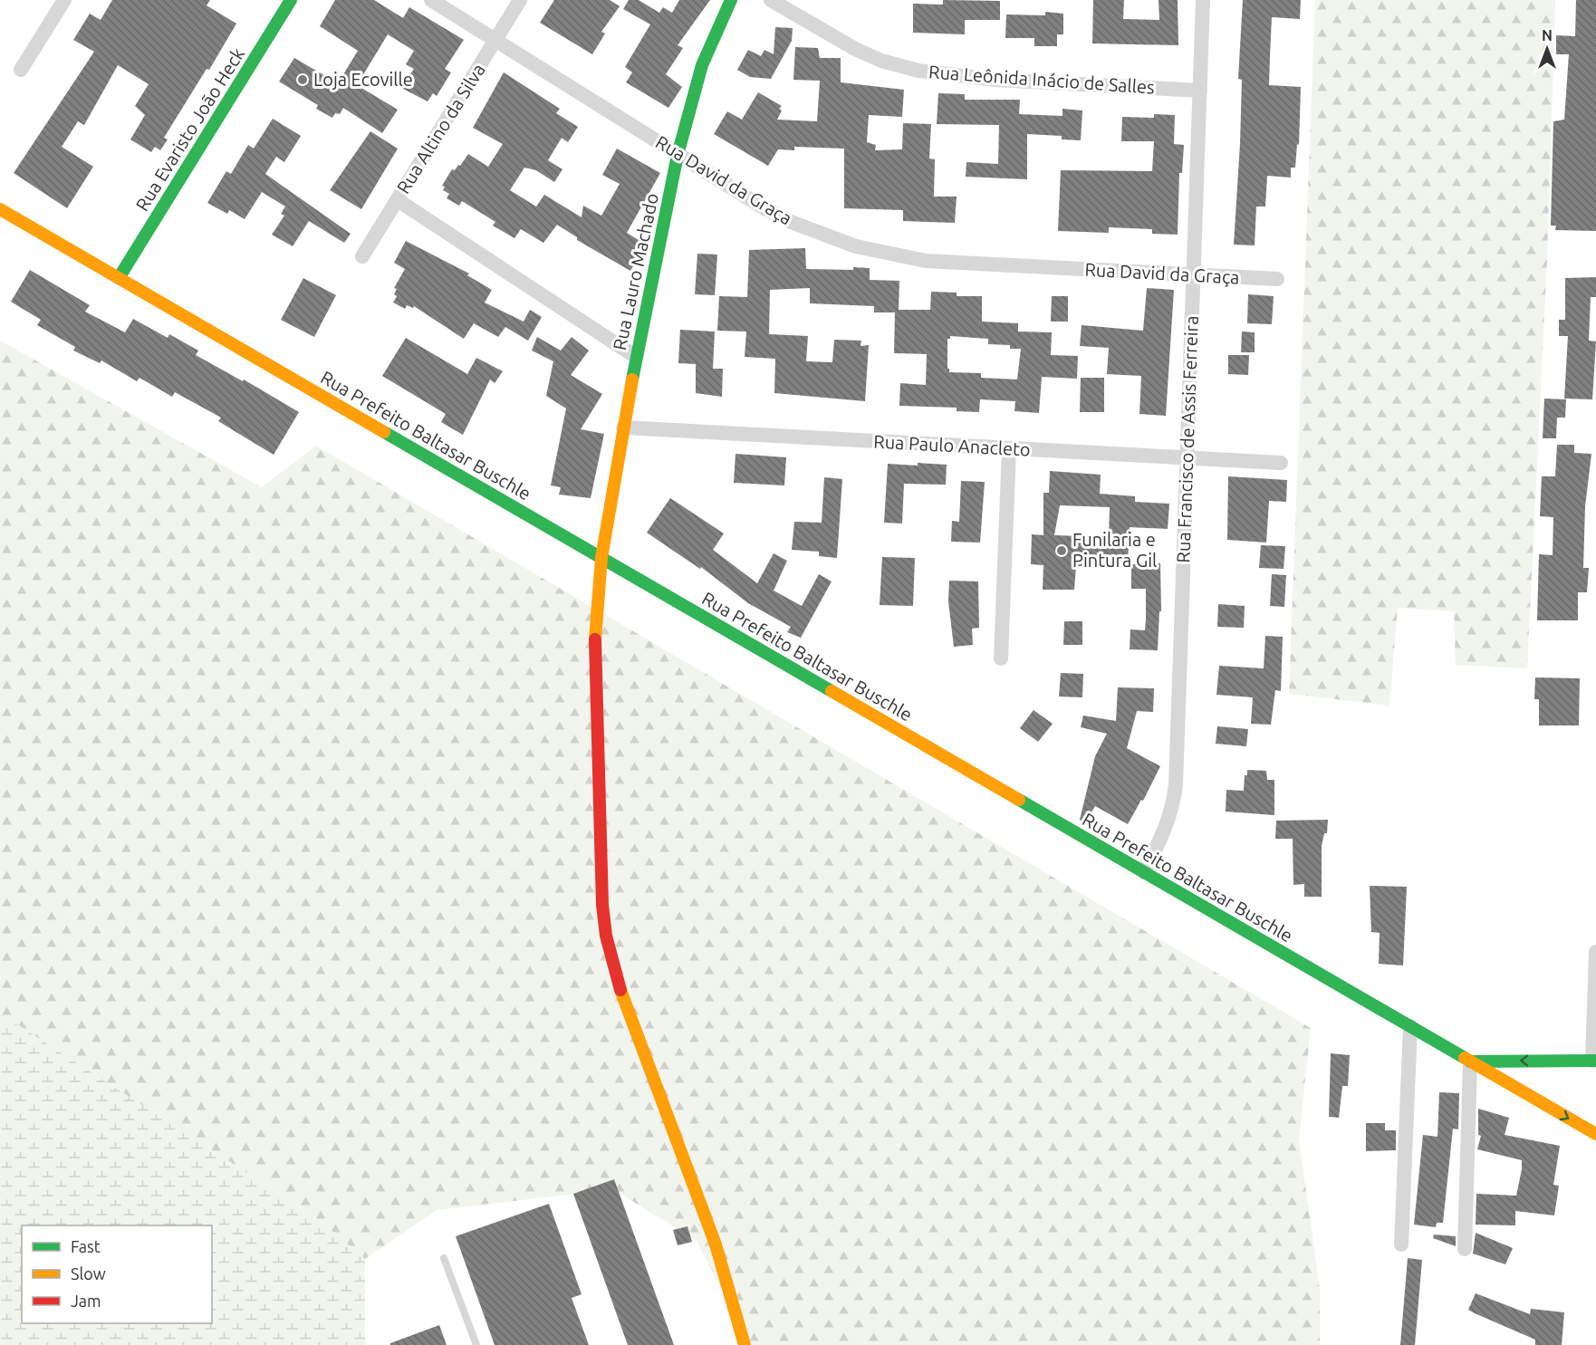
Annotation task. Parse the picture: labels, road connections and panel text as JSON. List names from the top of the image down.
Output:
{
  "streets": {
    "main road": ["Rua Evaristo João Heck", "Rua Lauro Machado", "Rua Prefeito Baltasar Buschle"],
    "street": [
      "Rua Leônida Inácio de Salles",
      "Rua Altino da Silva",
      "Rua David da Graça",
      "Rua Francisco de Assis Ferreira",
      "Rua Paulo Anacleto"
    ]
  },
  "crossings": [
    ["Rua Leônida Inácio de Salles", "Rua Francisco de Assis Ferreira"],
    ["Rua Altino da Silva", "Rua David da Graça"],
    ["Rua Evaristo João Heck", "Rua Prefeito Baltasar Buschle"],
    ["Rua David da Graça", "Rua Lauro Machado"],
    ["Rua David da Graça", "Rua Francisco de Assis Ferreira"],
    ["Rua Lauro Machado", "Rua Prefeito Baltasar Buschle"],
    ["Rua Lauro Machado", "Rua Paulo Anacleto"],
    ["Rua Prefeito Baltasar Buschle", "Rua Francisco de Assis Ferreira"],
    ["Rua Francisco de Assis Ferreira", "Rua Paulo Anacleto"]
  ],
  "places": ["Loja Ecoville", "Funilaria e Pintura Gil"],
  "legend": ["Fast", "Slow", "Jam"],
  "north": "top"
}
